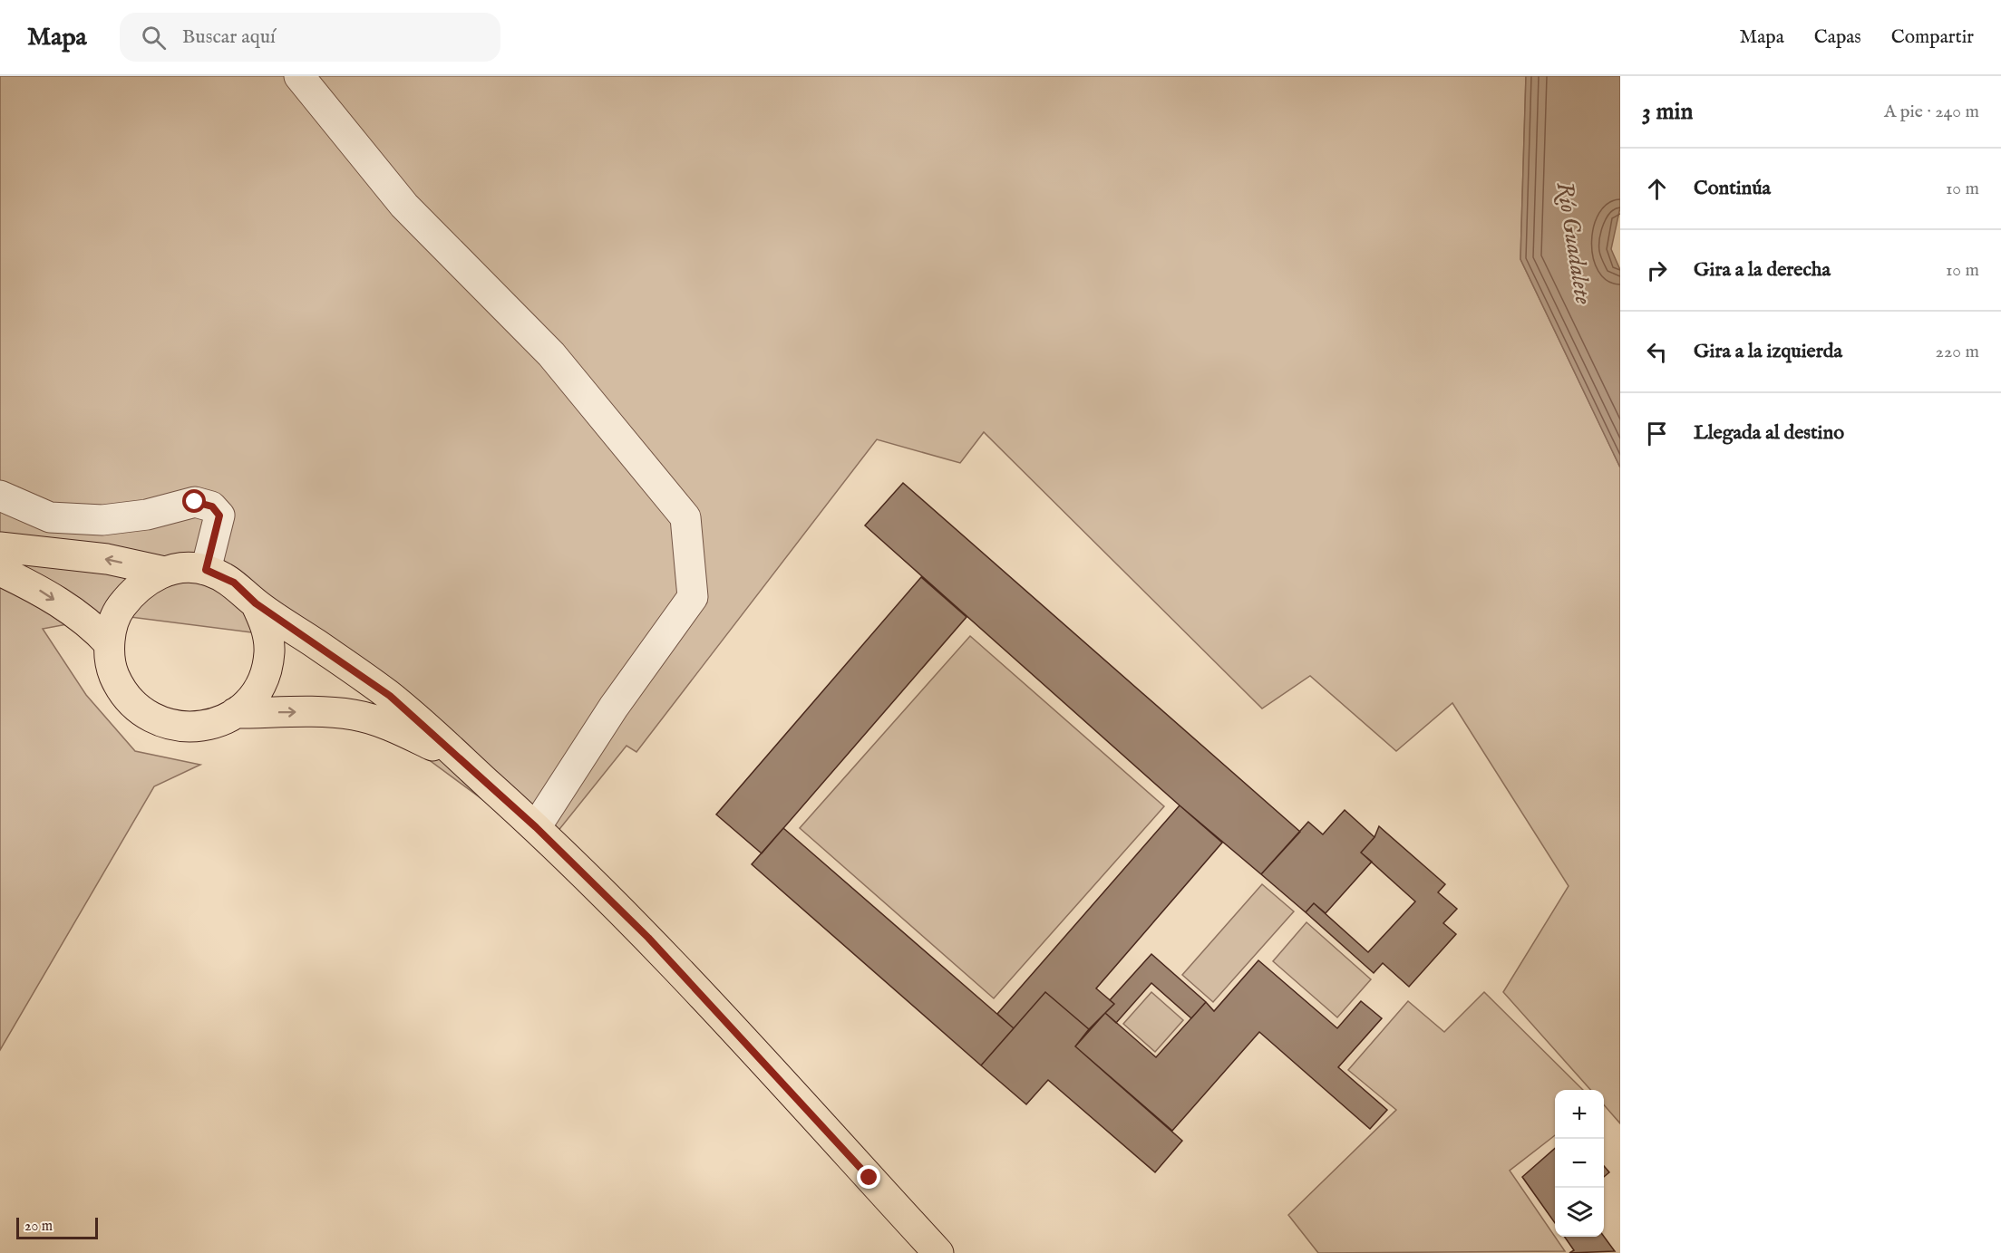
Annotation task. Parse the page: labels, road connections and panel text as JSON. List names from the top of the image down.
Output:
{
  "water": ["Río Guadalete"],
  "scale_bar": "20 m",
  "page": {
    "header": "Mapa",
    "search": "Buscar aquí",
    "nav": ["Mapa", "Capas", "Compartir"],
    "heading": ["3 min", "A pie · 240 m"],
    "list": [
      ["Continúa", "10 m"],
      ["Gira a la derecha", "10 m"],
      ["Gira a la izquierda", "220 m"],
      "Llegada al destino"
    ],
    "map_buttons": ["+", "−"],
    "scale": "20 m"
  }
}
